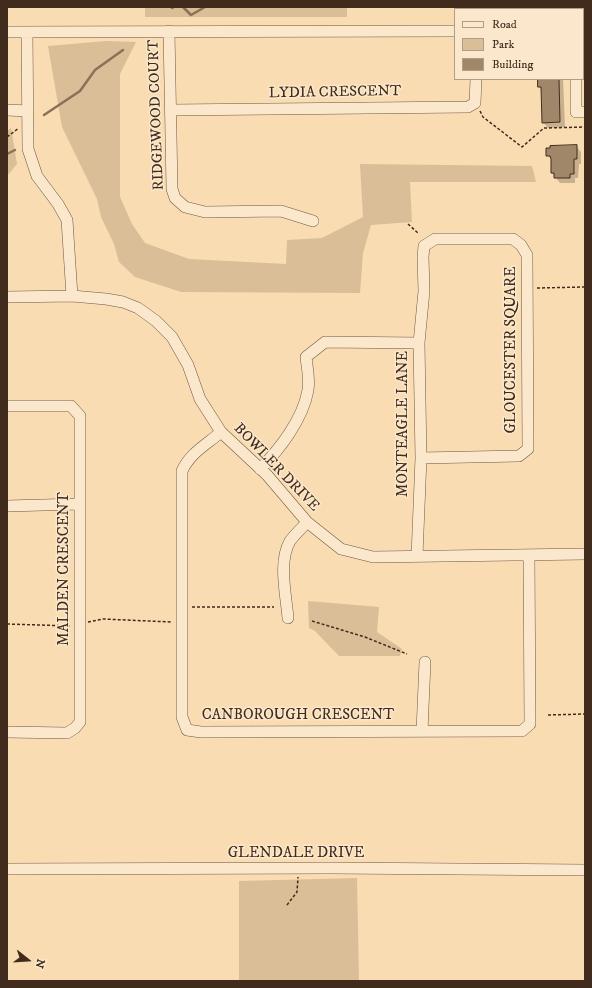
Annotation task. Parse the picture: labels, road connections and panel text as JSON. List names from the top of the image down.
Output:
{
  "streets": {
    "street": [
      "LYDIA CRESCENT",
      "RIDGEWOOD COURT",
      "GLOUCESTER SQUARE",
      "MONTEAGLE LANE",
      "BOWLER DRIVE",
      "MALDEN CRESCENT",
      "CANBOROUGH CRESCENT",
      "GLENDALE DRIVE"
    ]
  },
  "crossings": [
    ["LYDIA CRESCENT", "RIDGEWOOD COURT"],
    ["GLOUCESTER SQUARE", "MONTEAGLE LANE"],
    ["MONTEAGLE LANE", "BOWLER DRIVE"],
    ["BOWLER DRIVE", "CANBOROUGH CRESCENT"]
  ],
  "legend": ["Road", "Park", "Building"],
  "north": "right"
}
